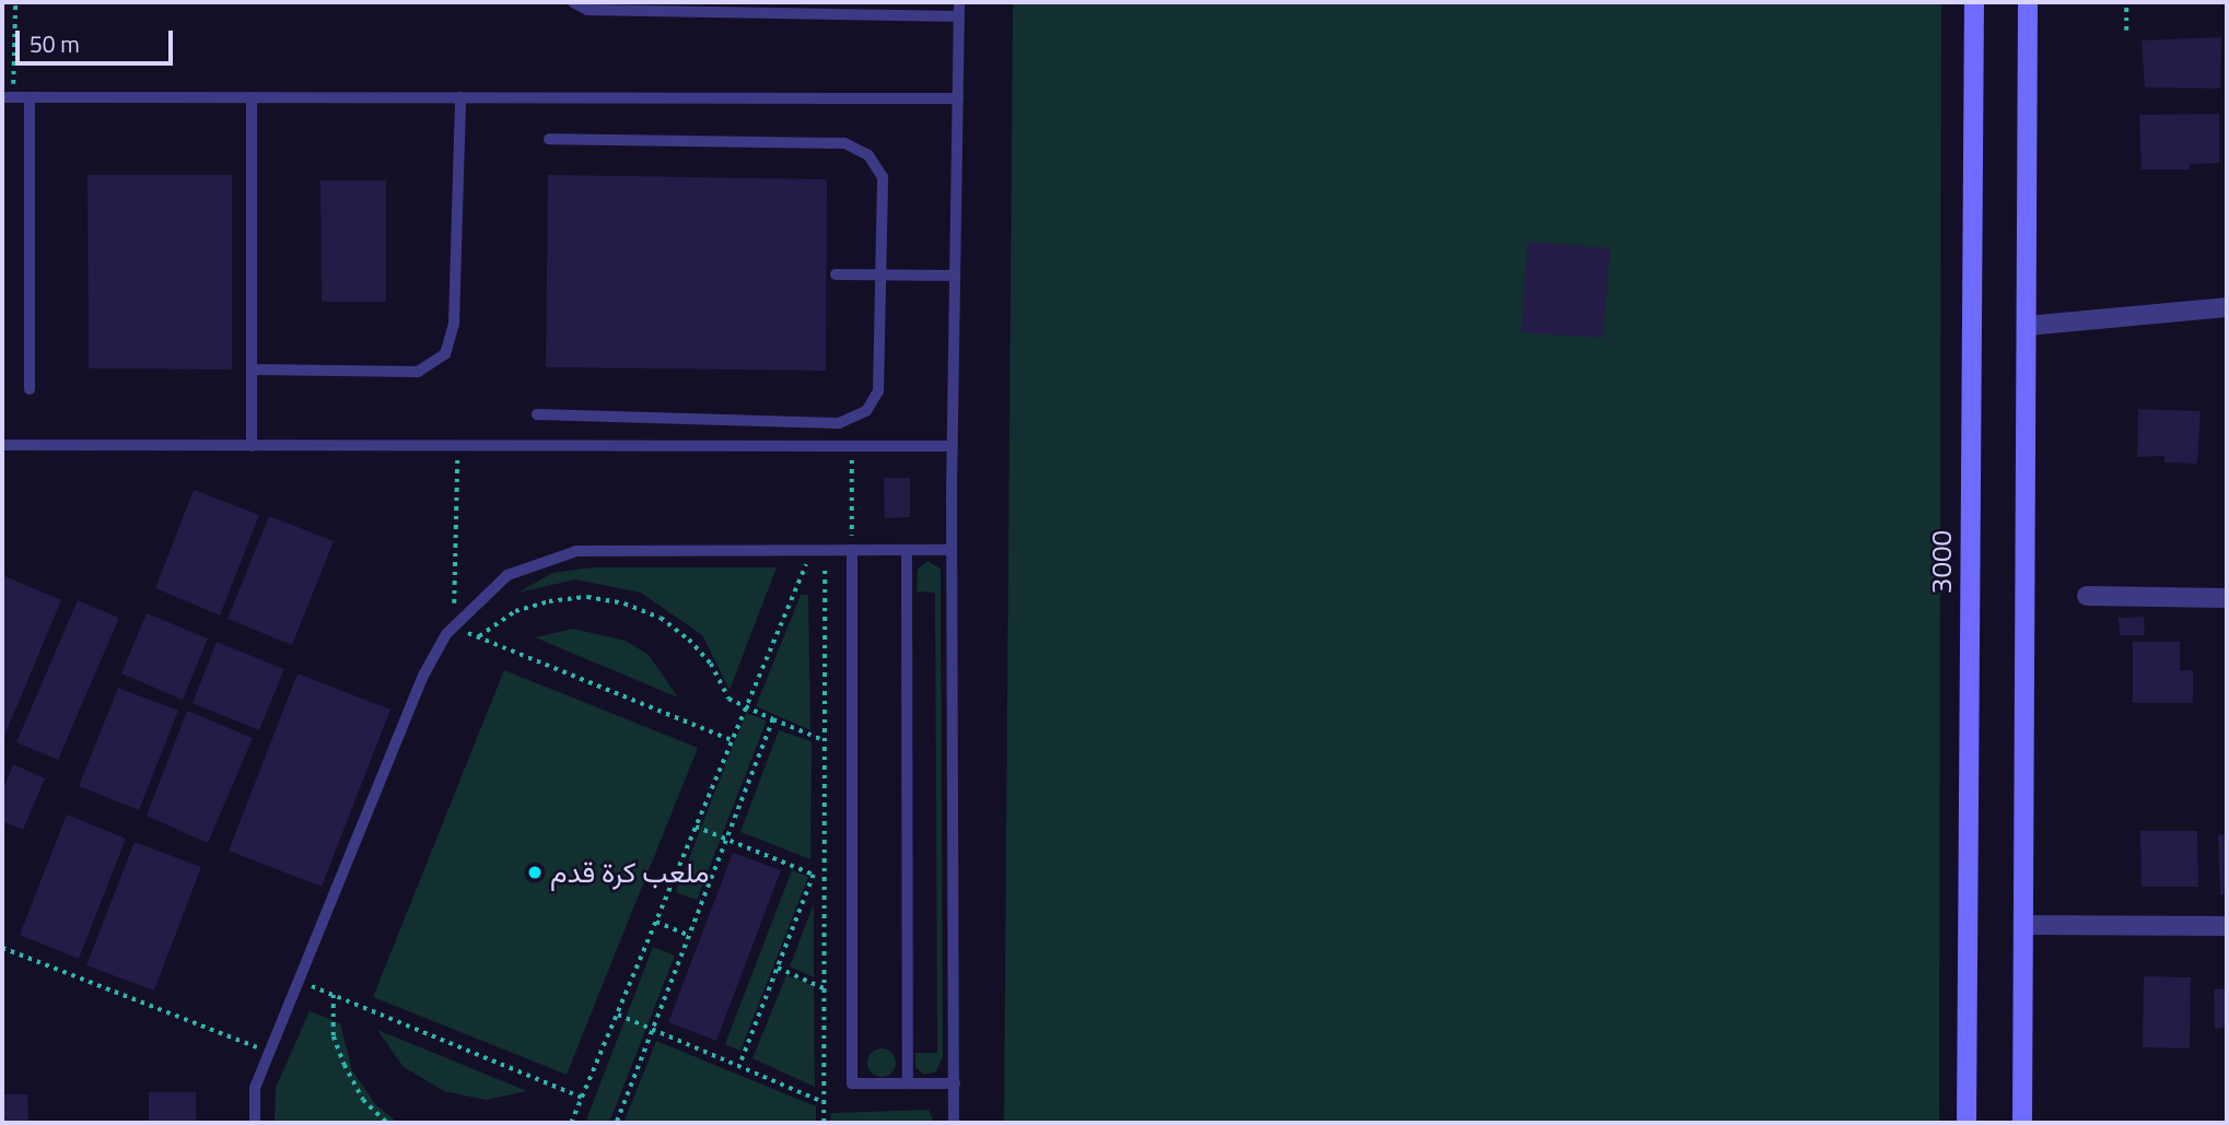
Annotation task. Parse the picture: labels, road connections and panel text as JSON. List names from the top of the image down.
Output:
{
  "streets": {
    "street": ["3000"]
  },
  "places": ["ملعب كرة قدم"],
  "scale_bar": "50 m"
}
